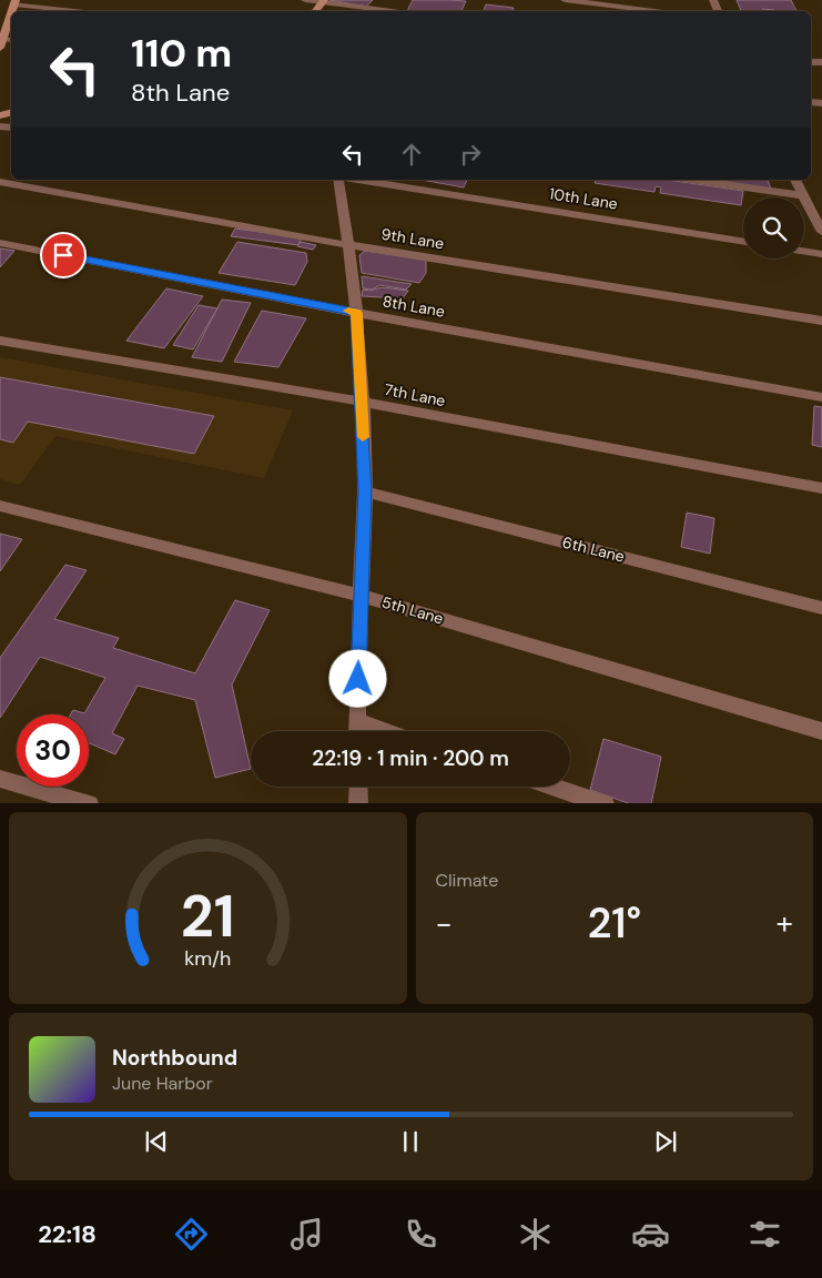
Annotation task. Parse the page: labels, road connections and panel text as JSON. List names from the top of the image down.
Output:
{
  "streets": {
    "street": [
      "10th Lane",
      "9th Lane",
      "8th Lane",
      "7th Lane",
      "6th Lane",
      "5th Lane"
    ]
  },
  "page": {
    "turn": ["110 m", "8th Lane"],
    "limit": "30",
    "trip": "22:19 · 1 min · 200 m",
    "tile": "Climate",
    "heat": ["−", "21°", "+"],
    "song": ["Northbound", "June Harbor"],
    "tabs": "22:18",
    "gauge": ["21", "km/h"]
  }
}
